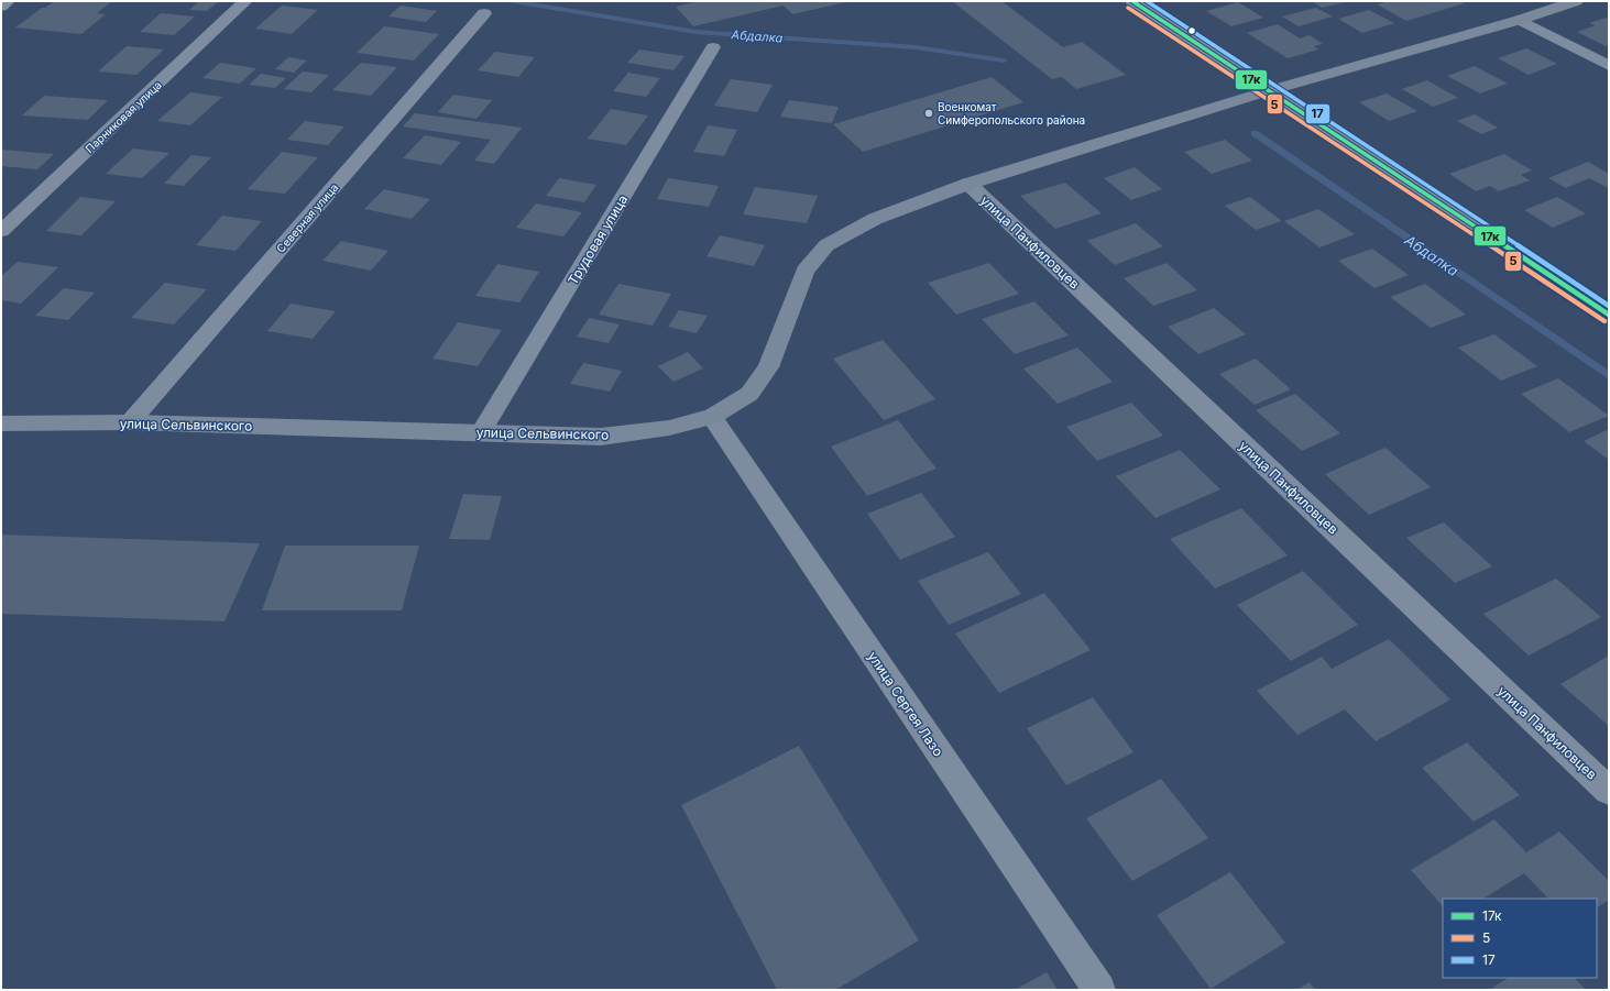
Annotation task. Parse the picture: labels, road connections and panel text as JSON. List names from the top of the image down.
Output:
{
  "streets": {
    "street": [
      "Парниковая улица",
      "Северная улица",
      "Трудовая улица",
      "улица Панфиловцев",
      "улица Сельвинского",
      "улица Сергея Лазо"
    ]
  },
  "crossings": [
    ["Северная улица", "улица Сельвинского"],
    ["Трудовая улица", "улица Сельвинского"],
    ["улица Панфиловцев", "улица Сельвинского"],
    ["улица Сельвинского", "улица Сергея Лазо"]
  ],
  "water": ["Абдалка"],
  "places": ["Военкомат Симферопольского района"],
  "lines": ["transit line 17к", "transit line 17", "transit line 5"],
  "legend": ["17к", "5", "17"]
}
